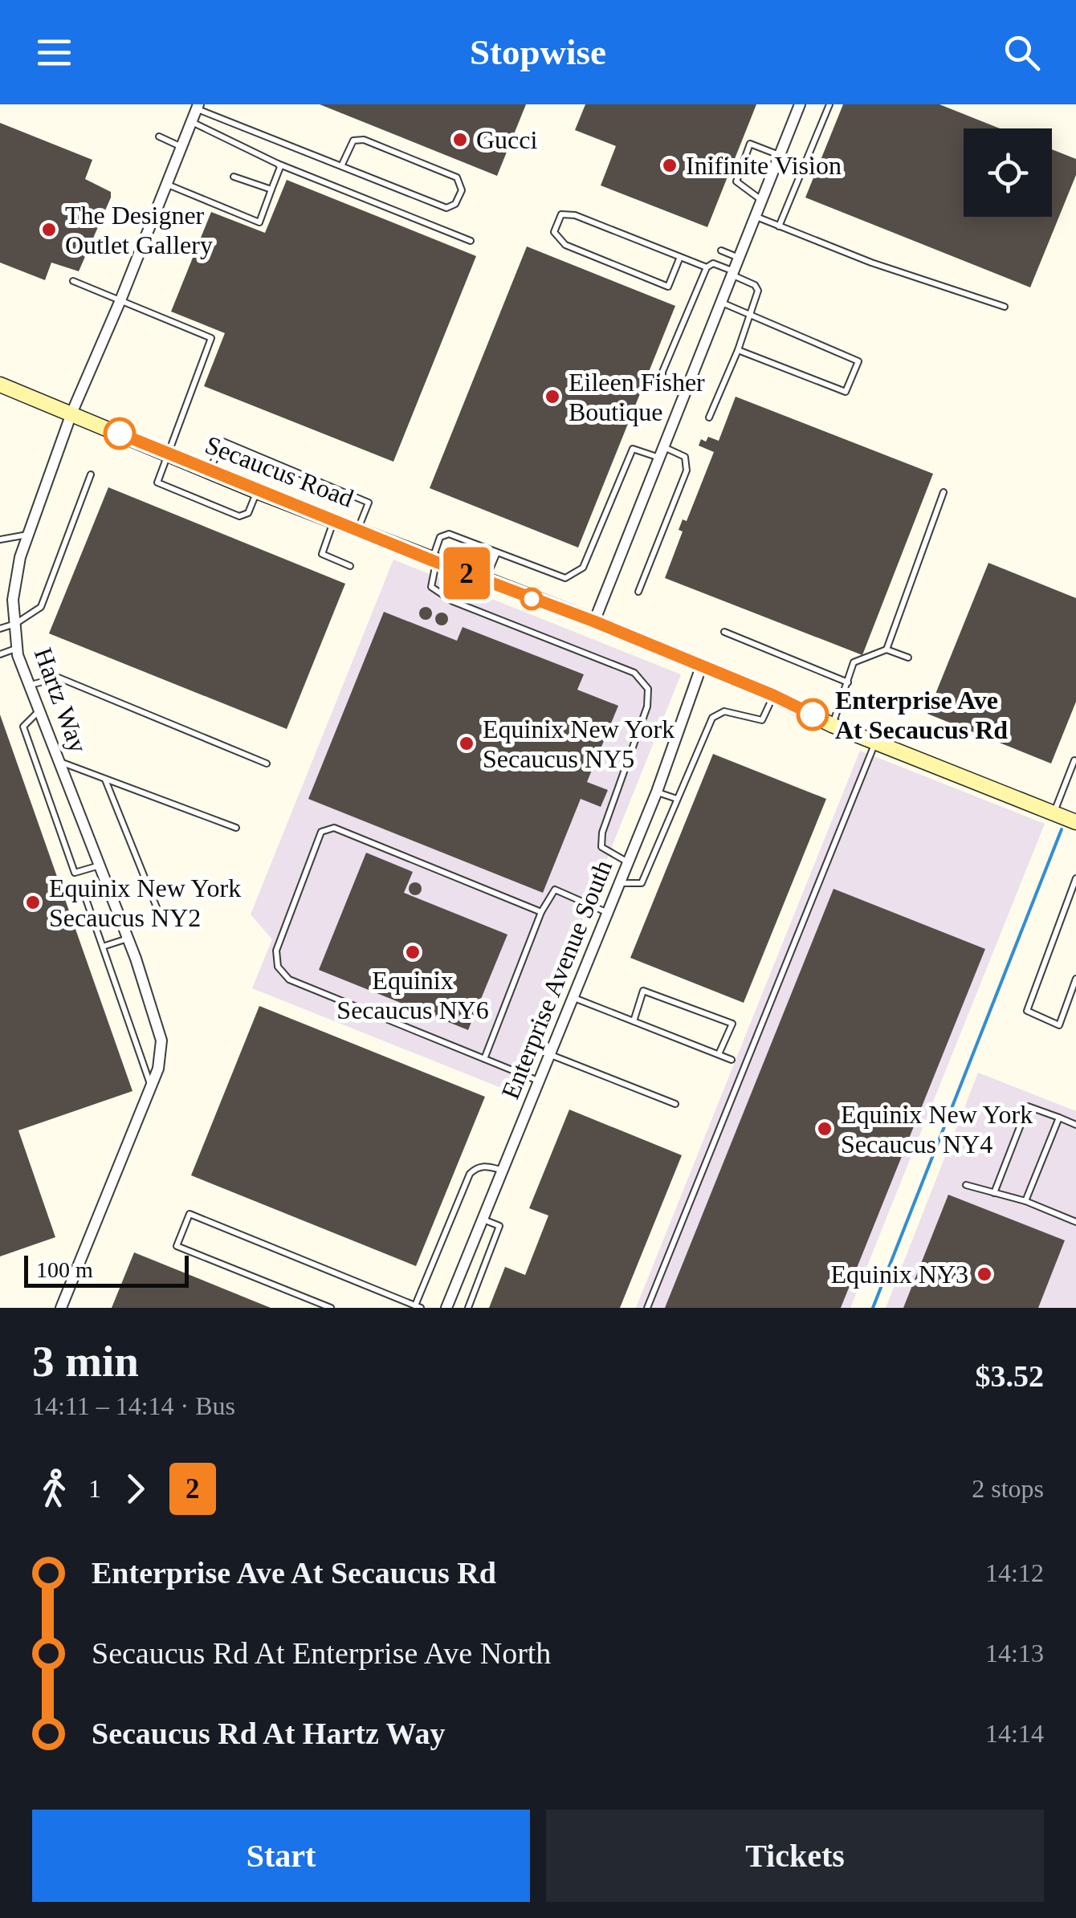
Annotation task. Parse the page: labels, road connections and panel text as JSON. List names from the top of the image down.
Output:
{
  "streets": {
    "main road": ["Secaucus Road"],
    "street": ["Hartz Way", "Enterprise Avenue South"]
  },
  "crossings": [
    ["Secaucus Road", "Hartz Way"],
    ["Secaucus Road", "Enterprise Avenue South"]
  ],
  "places": [
    "Gucci",
    "Inifinite Vision",
    "The Designer Outlet Gallery",
    "Eileen Fisher Boutique",
    "Enterprise Ave At Secaucus Rd",
    "Equinix New York Secaucus NY5",
    "Equinix New York Secaucus NY2",
    "Equinix Secaucus NY6",
    "Equinix New York Secaucus NY4",
    "Equinix NY3"
  ],
  "lines": ["bus line 2"],
  "scale_bar": "100 m",
  "page": {
    "header": "Stopwise",
    "on_map": "2",
    "scale": "100 m",
    "heading": ["3 min", "14:11 – 14:14 · Bus", "$3.52"],
    "legs": ["1", "2", "2 stops"],
    "list": [
      {
        "name": "Enterprise Ave At Secaucus Rd",
        "value": "14:12"
      },
      {
        "name": "Secaucus Rd At Enterprise Ave North",
        "value": "14:13"
      },
      {
        "name": "Secaucus Rd At Hartz Way",
        "value": "14:14"
      }
    ],
    "buttons": ["Start", "Tickets"]
  }
}
